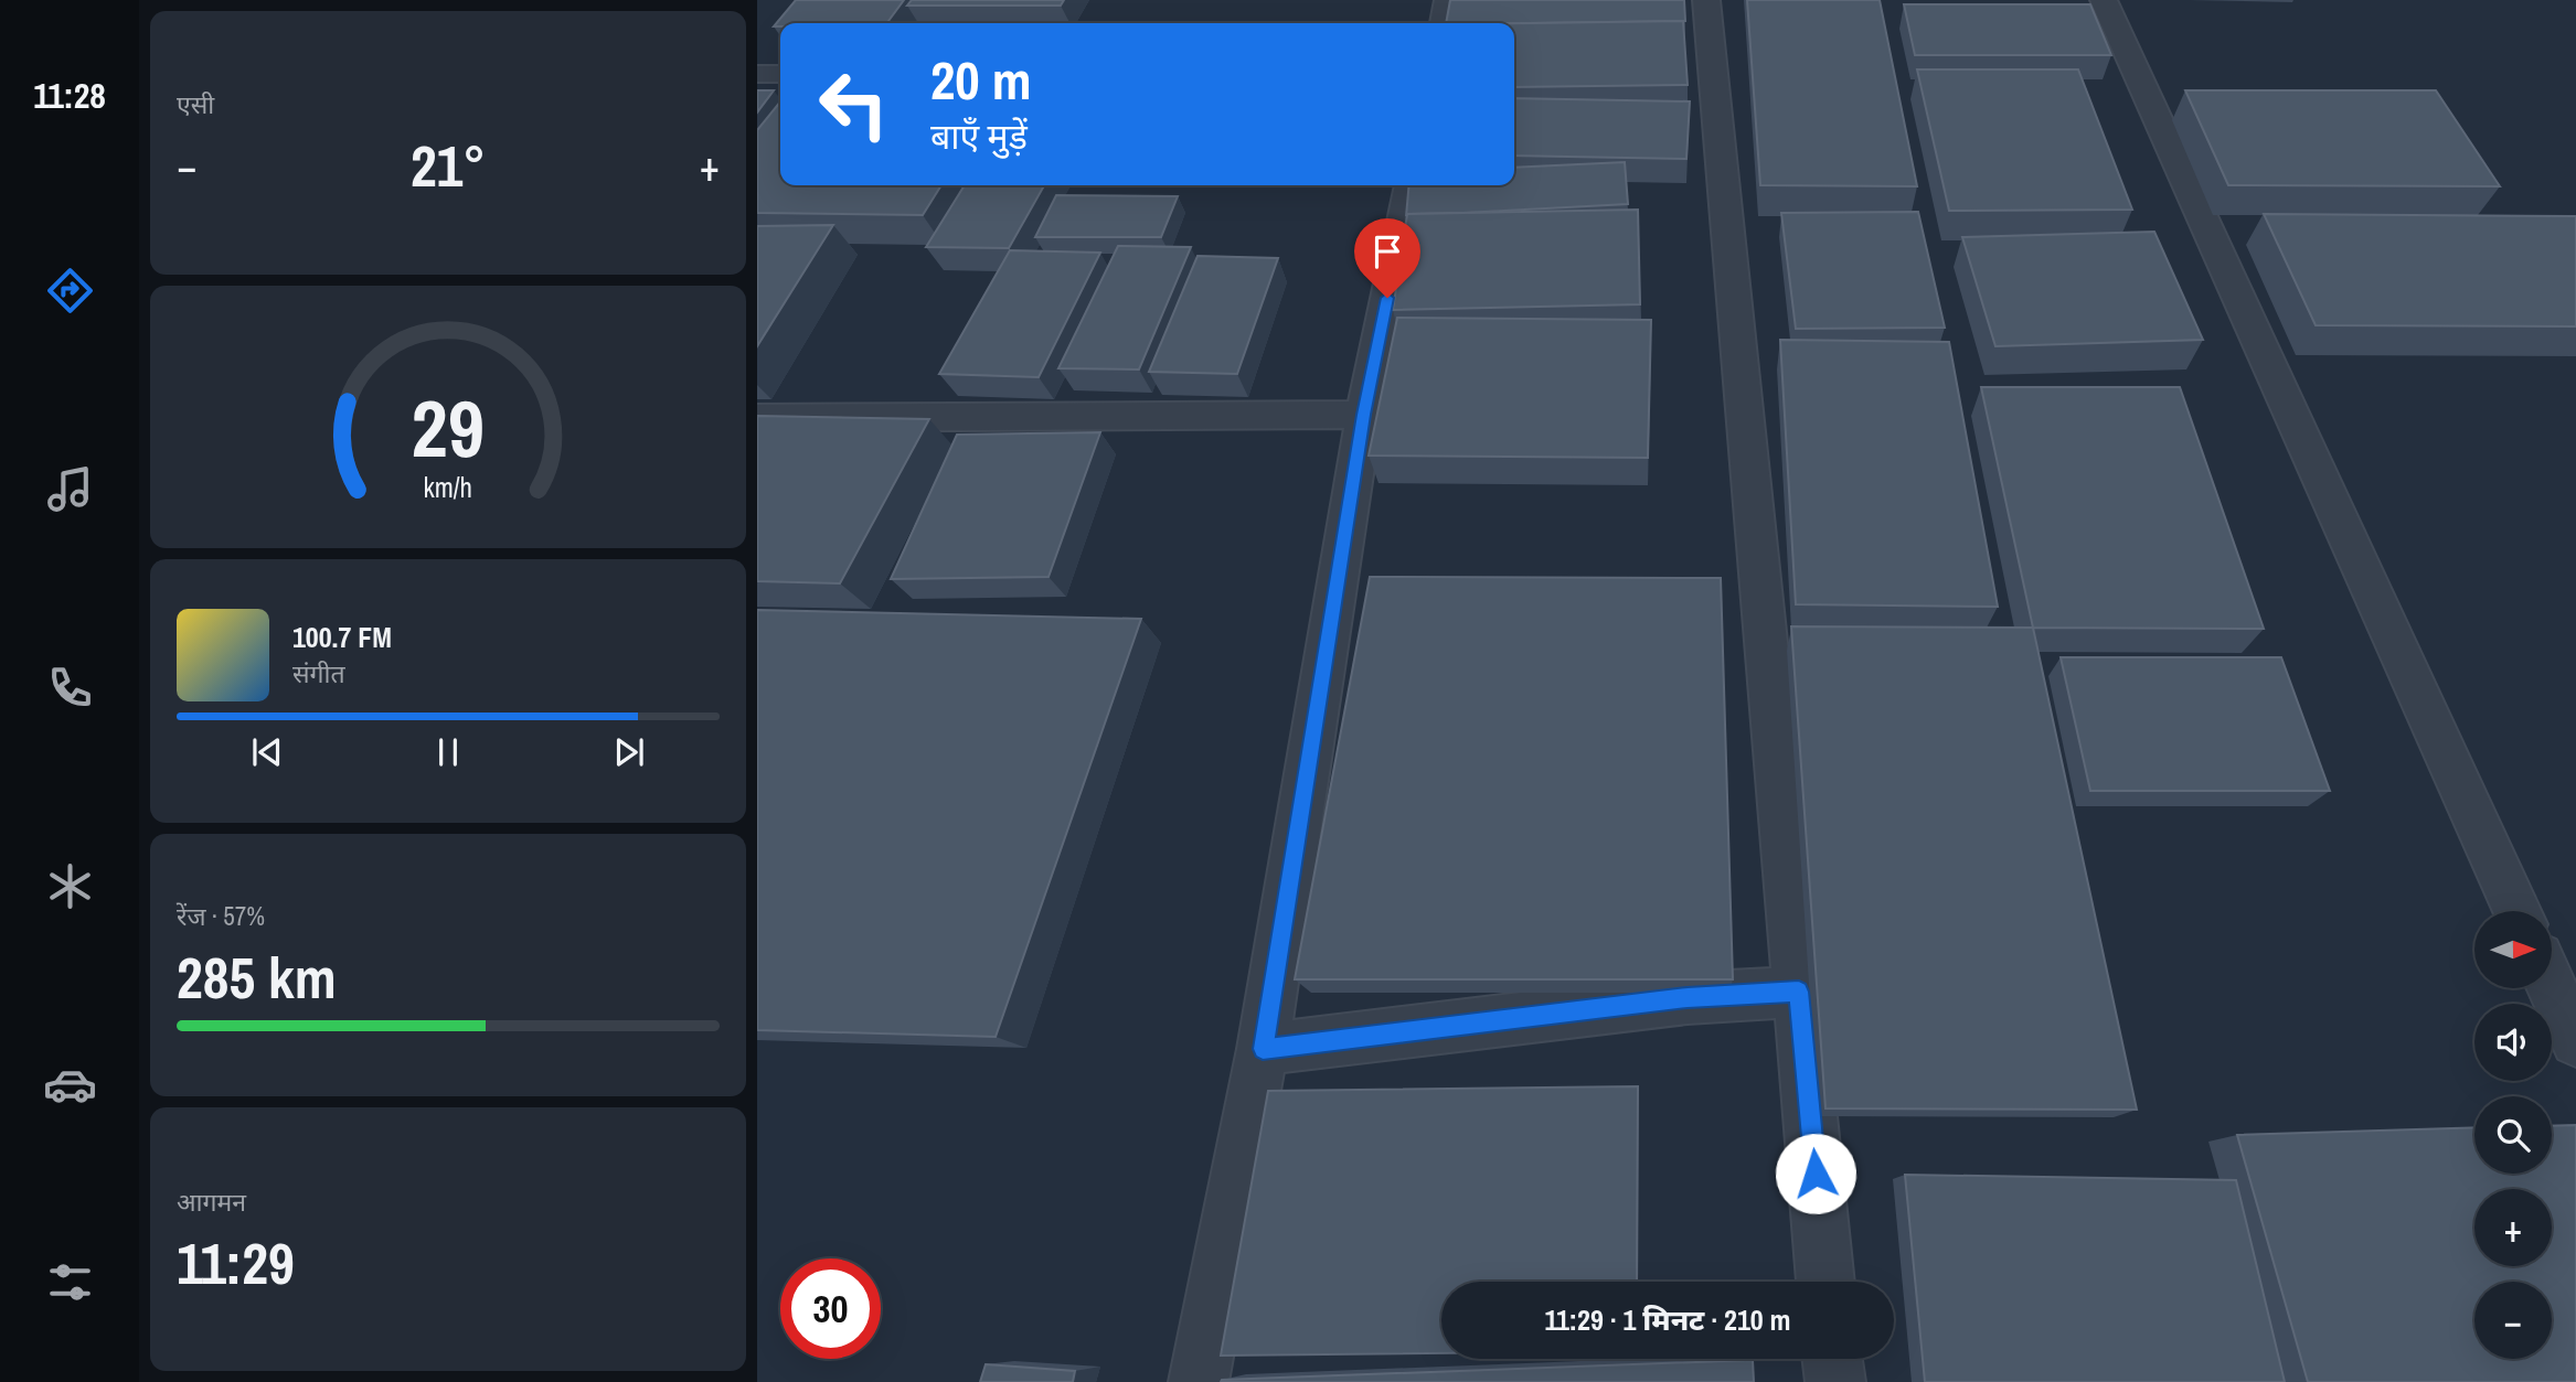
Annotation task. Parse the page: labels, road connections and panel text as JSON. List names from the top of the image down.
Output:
{
  "north": "right",
  "page": {
    "tabs": "11:28",
    "tile": [
      "एसी",
      ["रेंज · 57%", "285 km"],
      ["आगमन", "11:29"]
    ],
    "turn": ["20 m", "बाएँ मुड़ें"],
    "heat": ["−", "21°", "+"],
    "song": ["100.7 FM", "संगीत"],
    "map_buttons": ["+", "−"],
    "limit": "30",
    "trip": "11:29 · 1 मिनट · 210 m",
    "gauge": ["29", "km/h"]
  }
}
